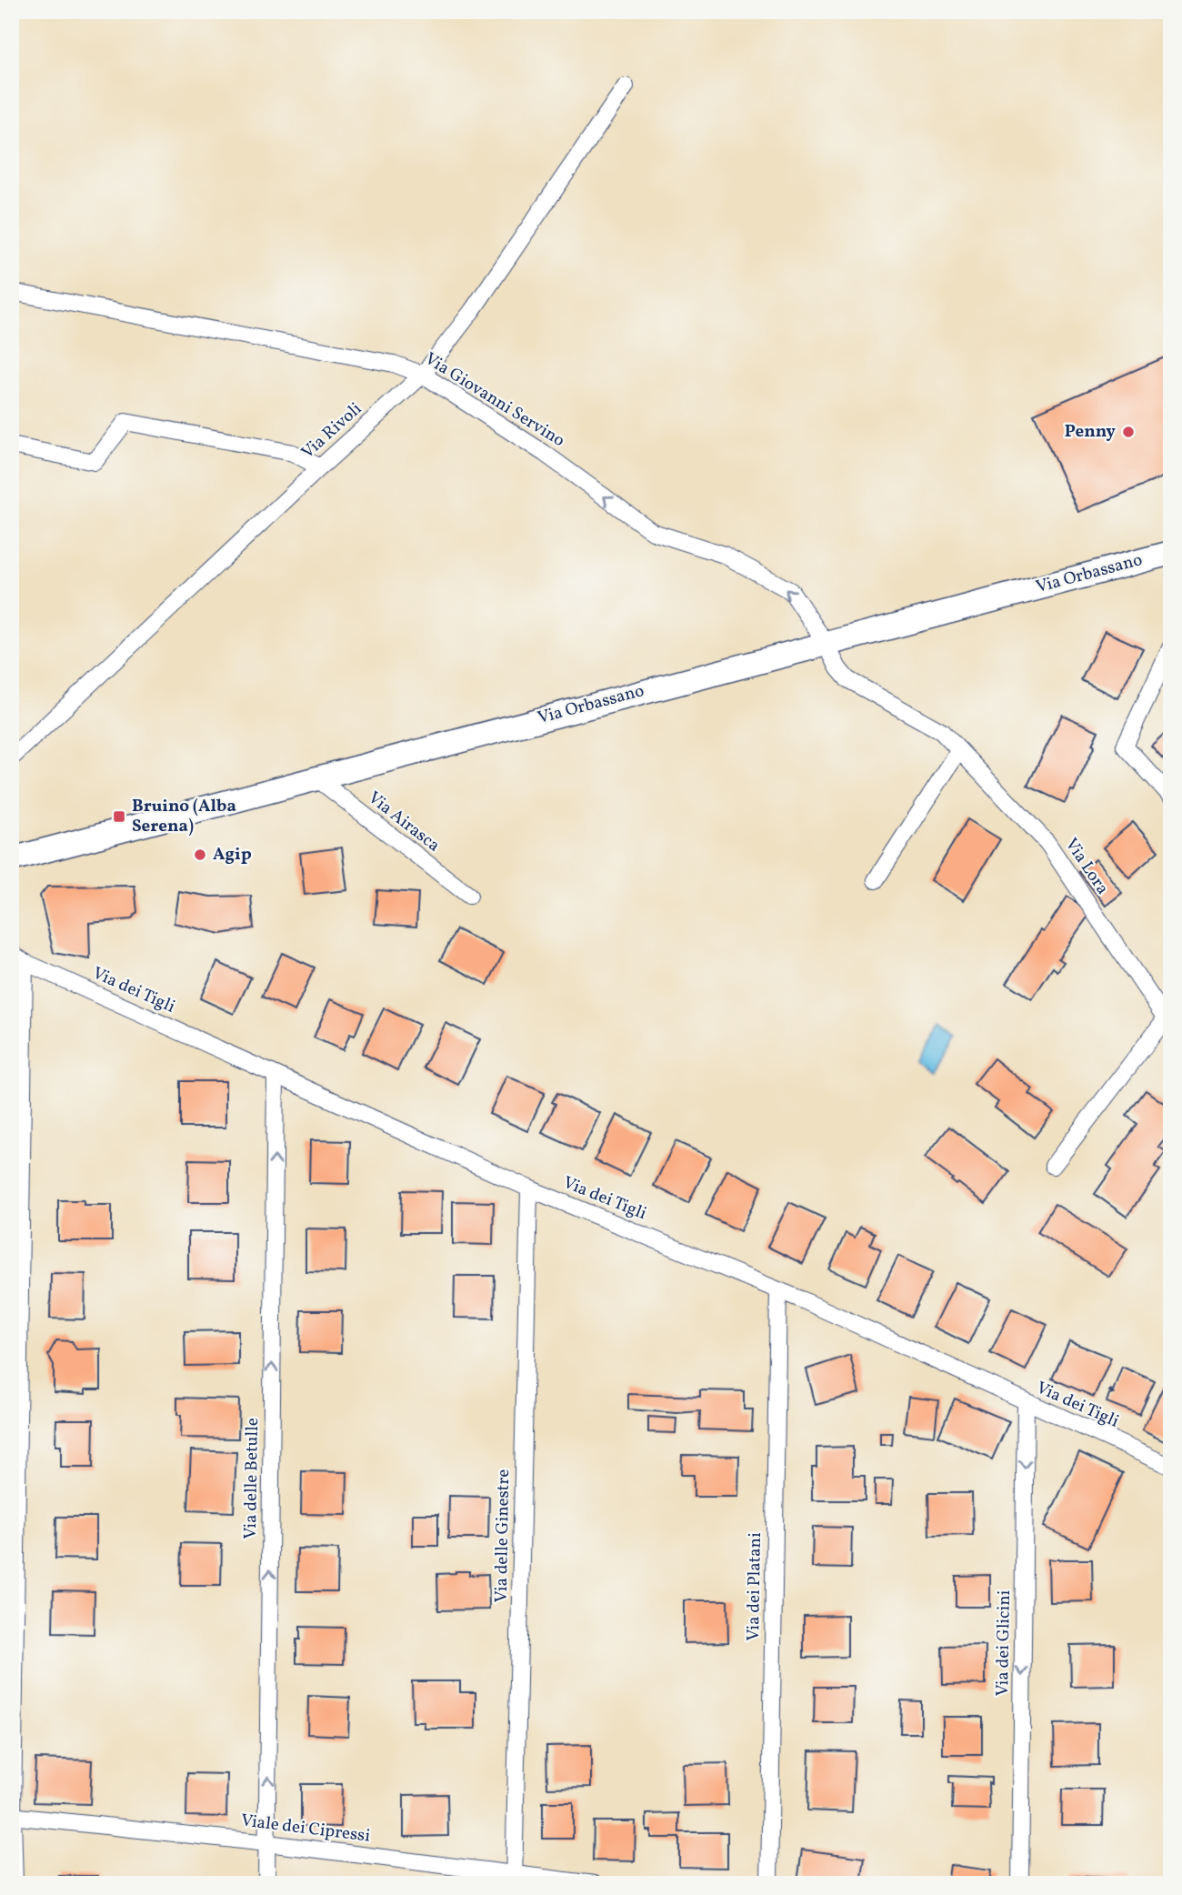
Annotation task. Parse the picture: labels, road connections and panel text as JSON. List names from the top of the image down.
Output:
{
  "streets": {
    "main road": ["Via Orbassano"],
    "street": [
      "Via Giovanni Servino",
      "Via Rivoli",
      "Via Airasca",
      "Via Lora",
      "Via dei Tigli",
      "Via delle Betulle",
      "Via delle Ginestre",
      "Via dei Platani",
      "Via dei Glicini",
      "Viale dei Cipressi"
    ]
  },
  "crossings": [
    ["Via Giovanni Servino", "Via Rivoli"],
    ["Via Giovanni Servino", "Via Orbassano"],
    ["Via Giovanni Servino", "Via Lora"],
    ["Via Orbassano", "Via Airasca"],
    ["Via Orbassano", "Via Lora"],
    ["Via dei Tigli", "Via delle Betulle"],
    ["Via dei Tigli", "Via delle Ginestre"],
    ["Via dei Tigli", "Via dei Platani"],
    ["Via dei Tigli", "Via dei Glicini"],
    ["Via delle Betulle", "Viale dei Cipressi"],
    ["Via delle Ginestre", "Viale dei Cipressi"]
  ],
  "one_way": ["Via Giovanni Servino", "Via delle Betulle", "Via dei Glicini"],
  "places": {
    "other": ["Penny", "Agip"],
    "transit": ["Bruino (Alba Serena)"]
  }
}
